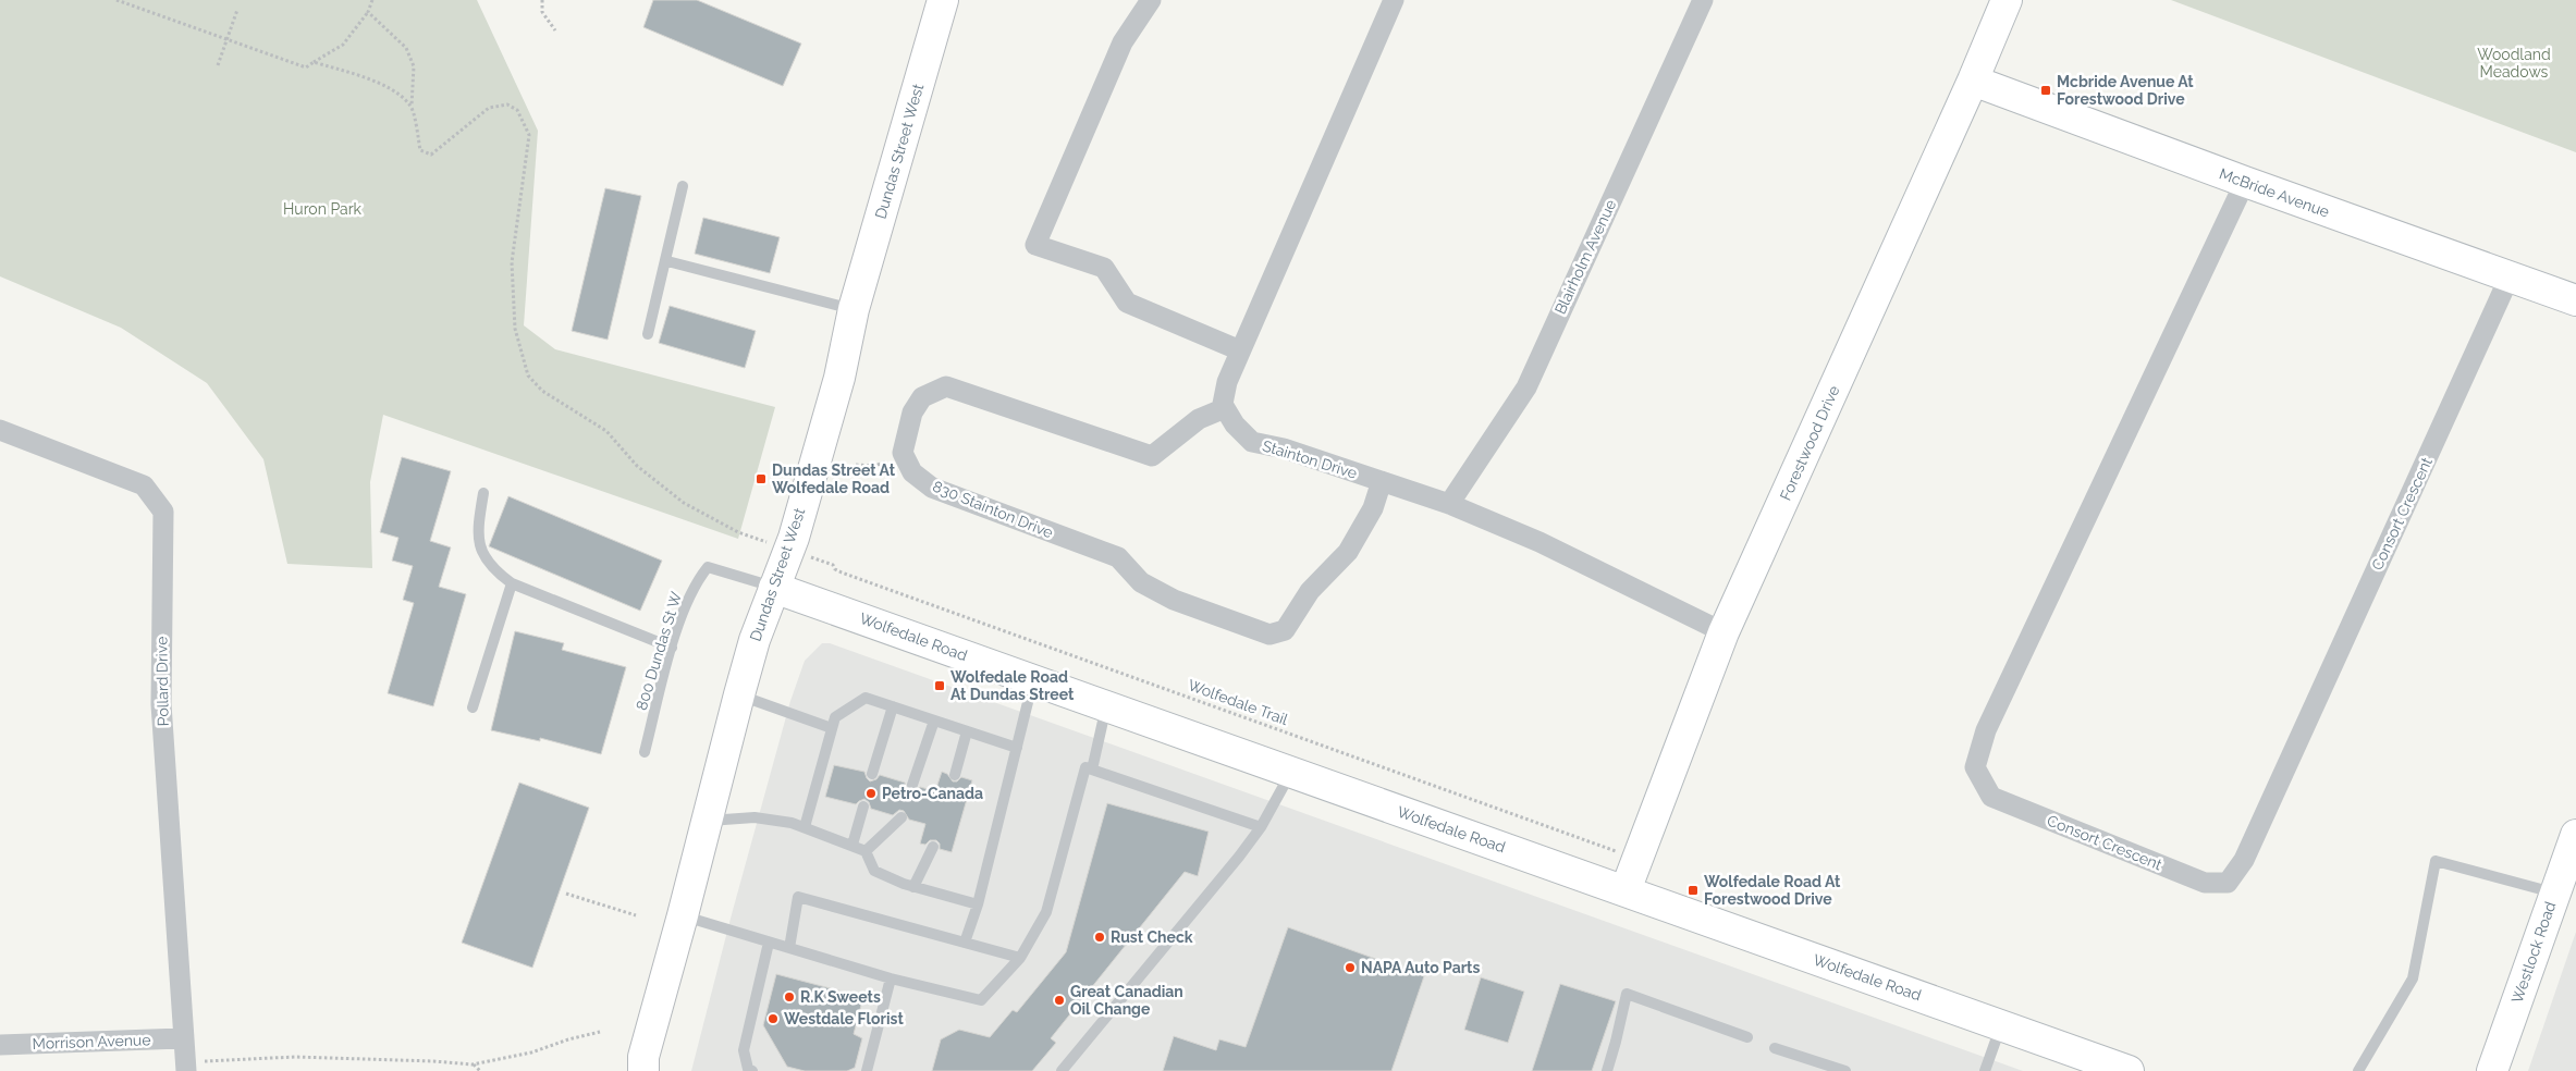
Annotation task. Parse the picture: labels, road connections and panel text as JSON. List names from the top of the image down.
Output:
{
  "streets": {
    "street": [
      "Dundas Street West",
      "McBride Avenue",
      "Blairholm Avenue",
      "Forestwood Drive",
      "Stainton Drive",
      "830 Stainton Drive",
      "Consort Crescent",
      "Wolfedale Road",
      "Pollard Drive",
      "Westlock Road",
      "Morrison Avenue"
    ],
    "lane": ["800 Dundas St W"],
    "path": ["Wolfedale Trail"]
  },
  "crossings": [
    ["Dundas Street West", "Wolfedale Road"],
    ["Dundas Street West", "800 Dundas St W"],
    ["McBride Avenue", "Forestwood Drive"],
    ["McBride Avenue", "Consort Crescent"],
    ["Blairholm Avenue", "Stainton Drive"],
    ["Forestwood Drive", "Stainton Drive"],
    ["Forestwood Drive", "Wolfedale Road"],
    ["Forestwood Drive", "Wolfedale Trail"],
    ["Stainton Drive", "830 Stainton Drive"],
    ["Wolfedale Road", "800 Dundas St W"],
    ["Pollard Drive", "Morrison Avenue"]
  ],
  "parks": ["Woodland Meadows", "Huron Park"],
  "places": {
    "transit": [
      "Mcbride Avenue At Forestwood Drive",
      "Dundas Street At Wolfedale Road",
      "Wolfedale Road At Dundas Street",
      "Wolfedale Road At Forestwood Drive"
    ],
    "other": [
      "Petro-Canada",
      "Rust Check",
      "NAPA Auto Parts",
      "R.K Sweets",
      "Great Canadian Oil Change",
      "Westdale Florist"
    ]
  }
}
